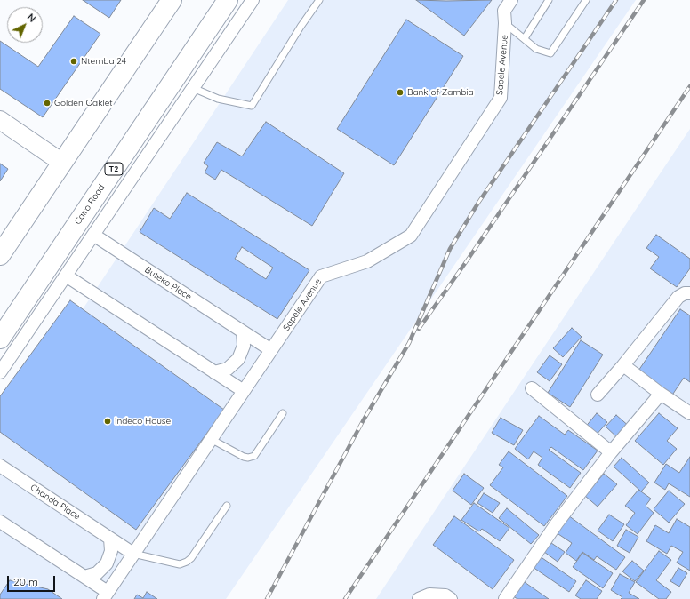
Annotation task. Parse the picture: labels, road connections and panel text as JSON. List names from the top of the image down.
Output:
{
  "streets": {
    "main road": ["T2", "Cairo Road"],
    "street": ["Sapele Avenue", "Buteko Place", "Chanda Place"]
  },
  "crossings": [
    ["Sapele Avenue", "Buteko Place"],
    ["Sapele Avenue", "Chanda Place"]
  ],
  "places": [
    "Ntemba 24",
    "Bank of Zambia",
    "Golden Oaklet",
    "Indeco House"
  ],
  "scale_bar": "20 m",
  "north": "top right"
}
